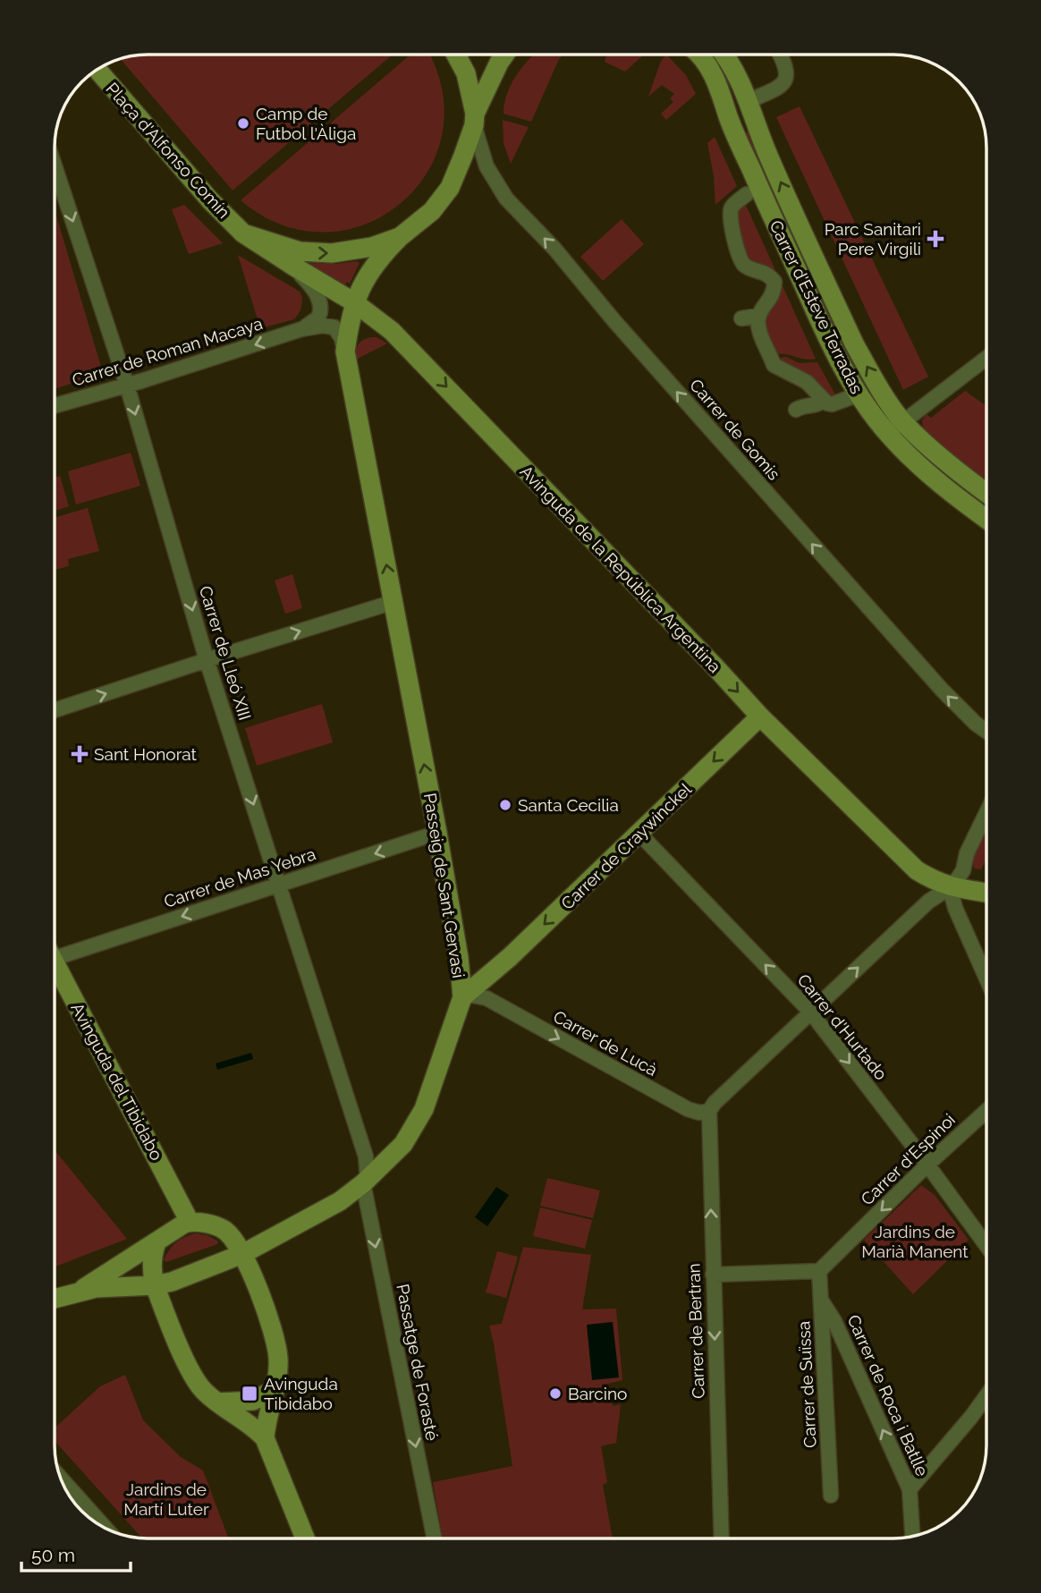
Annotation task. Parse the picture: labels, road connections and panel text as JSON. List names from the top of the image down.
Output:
{
  "streets": {
    "street": [
      "Plaça d'Alfonso Comín",
      "Carrer d'Esteve Terradas",
      "Carrer de Roman Macaya",
      "Carrer de Gomis",
      "Avinguda de la República Argentina",
      "Carrer de Lleó XIII",
      "Carrer de Craywinckel",
      "Carrer de Mas Yebra",
      "Passeig de Sant Gervasi",
      "Carrer d'Hurtado",
      "Carrer de Lucà",
      "Avinguda del Tibidabo",
      "Carrer d'Espinoi",
      "Carrer de Bertran",
      "Passatge de Forasté",
      "Carrer de Suïssa",
      "Carrer de Roca i Batlle"
    ]
  },
  "crossings": [
    ["Plaça d'Alfonso Comín", "Carrer de Gomis"],
    ["Plaça d'Alfonso Comín", "Avinguda de la República Argentina"],
    ["Plaça d'Alfonso Comín", "Passeig de Sant Gervasi"],
    ["Carrer de Roman Macaya", "Carrer de Lleó XIII"],
    ["Carrer de Roman Macaya", "Passeig de Sant Gervasi"],
    ["Avinguda de la República Argentina", "Carrer de Craywinckel"],
    ["Avinguda de la República Argentina", "Passeig de Sant Gervasi"],
    ["Carrer de Lleó XIII", "Carrer de Mas Yebra"],
    ["Carrer de Lleó XIII", "Passeig de Sant Gervasi"],
    ["Carrer de Lleó XIII", "Passatge de Forasté"],
    ["Carrer de Craywinckel", "Passeig de Sant Gervasi"],
    ["Carrer de Craywinckel", "Carrer d'Hurtado"],
    ["Carrer de Craywinckel", "Carrer de Lucà"],
    ["Carrer de Mas Yebra", "Passeig de Sant Gervasi"],
    ["Passeig de Sant Gervasi", "Passatge de Forasté"],
    ["Carrer d'Hurtado", "Carrer d'Espinoi"],
    ["Carrer de Lucà", "Carrer de Bertran"],
    ["Carrer d'Espinoi", "Carrer de Suïssa"],
    ["Carrer de Suïssa", "Carrer de Roca i Batlle"]
  ],
  "one_way": [
    "Carrer de Roman Macaya",
    "Carrer de Gomis",
    "Avinguda de la República Argentina",
    "Carrer de Lleó XIII",
    "Carrer de Craywinckel",
    "Carrer de Mas Yebra",
    "Passeig de Sant Gervasi",
    "Carrer de Lucà",
    "Carrer d'Espinoi",
    "Carrer de Roca i Batlle"
  ],
  "parks": ["Jardins de Marià Manent", "Jardins de Martí Luter"],
  "places": {
    "other": ["Camp de Futbol l'Àliga", "Santa Cecilia", "Barcino"],
    "health": ["Parc Sanitari Pere Virgili", "Sant Honorat"],
    "transit": ["Avinguda Tibidabo"]
  },
  "scale_bar": "50 m"
}
